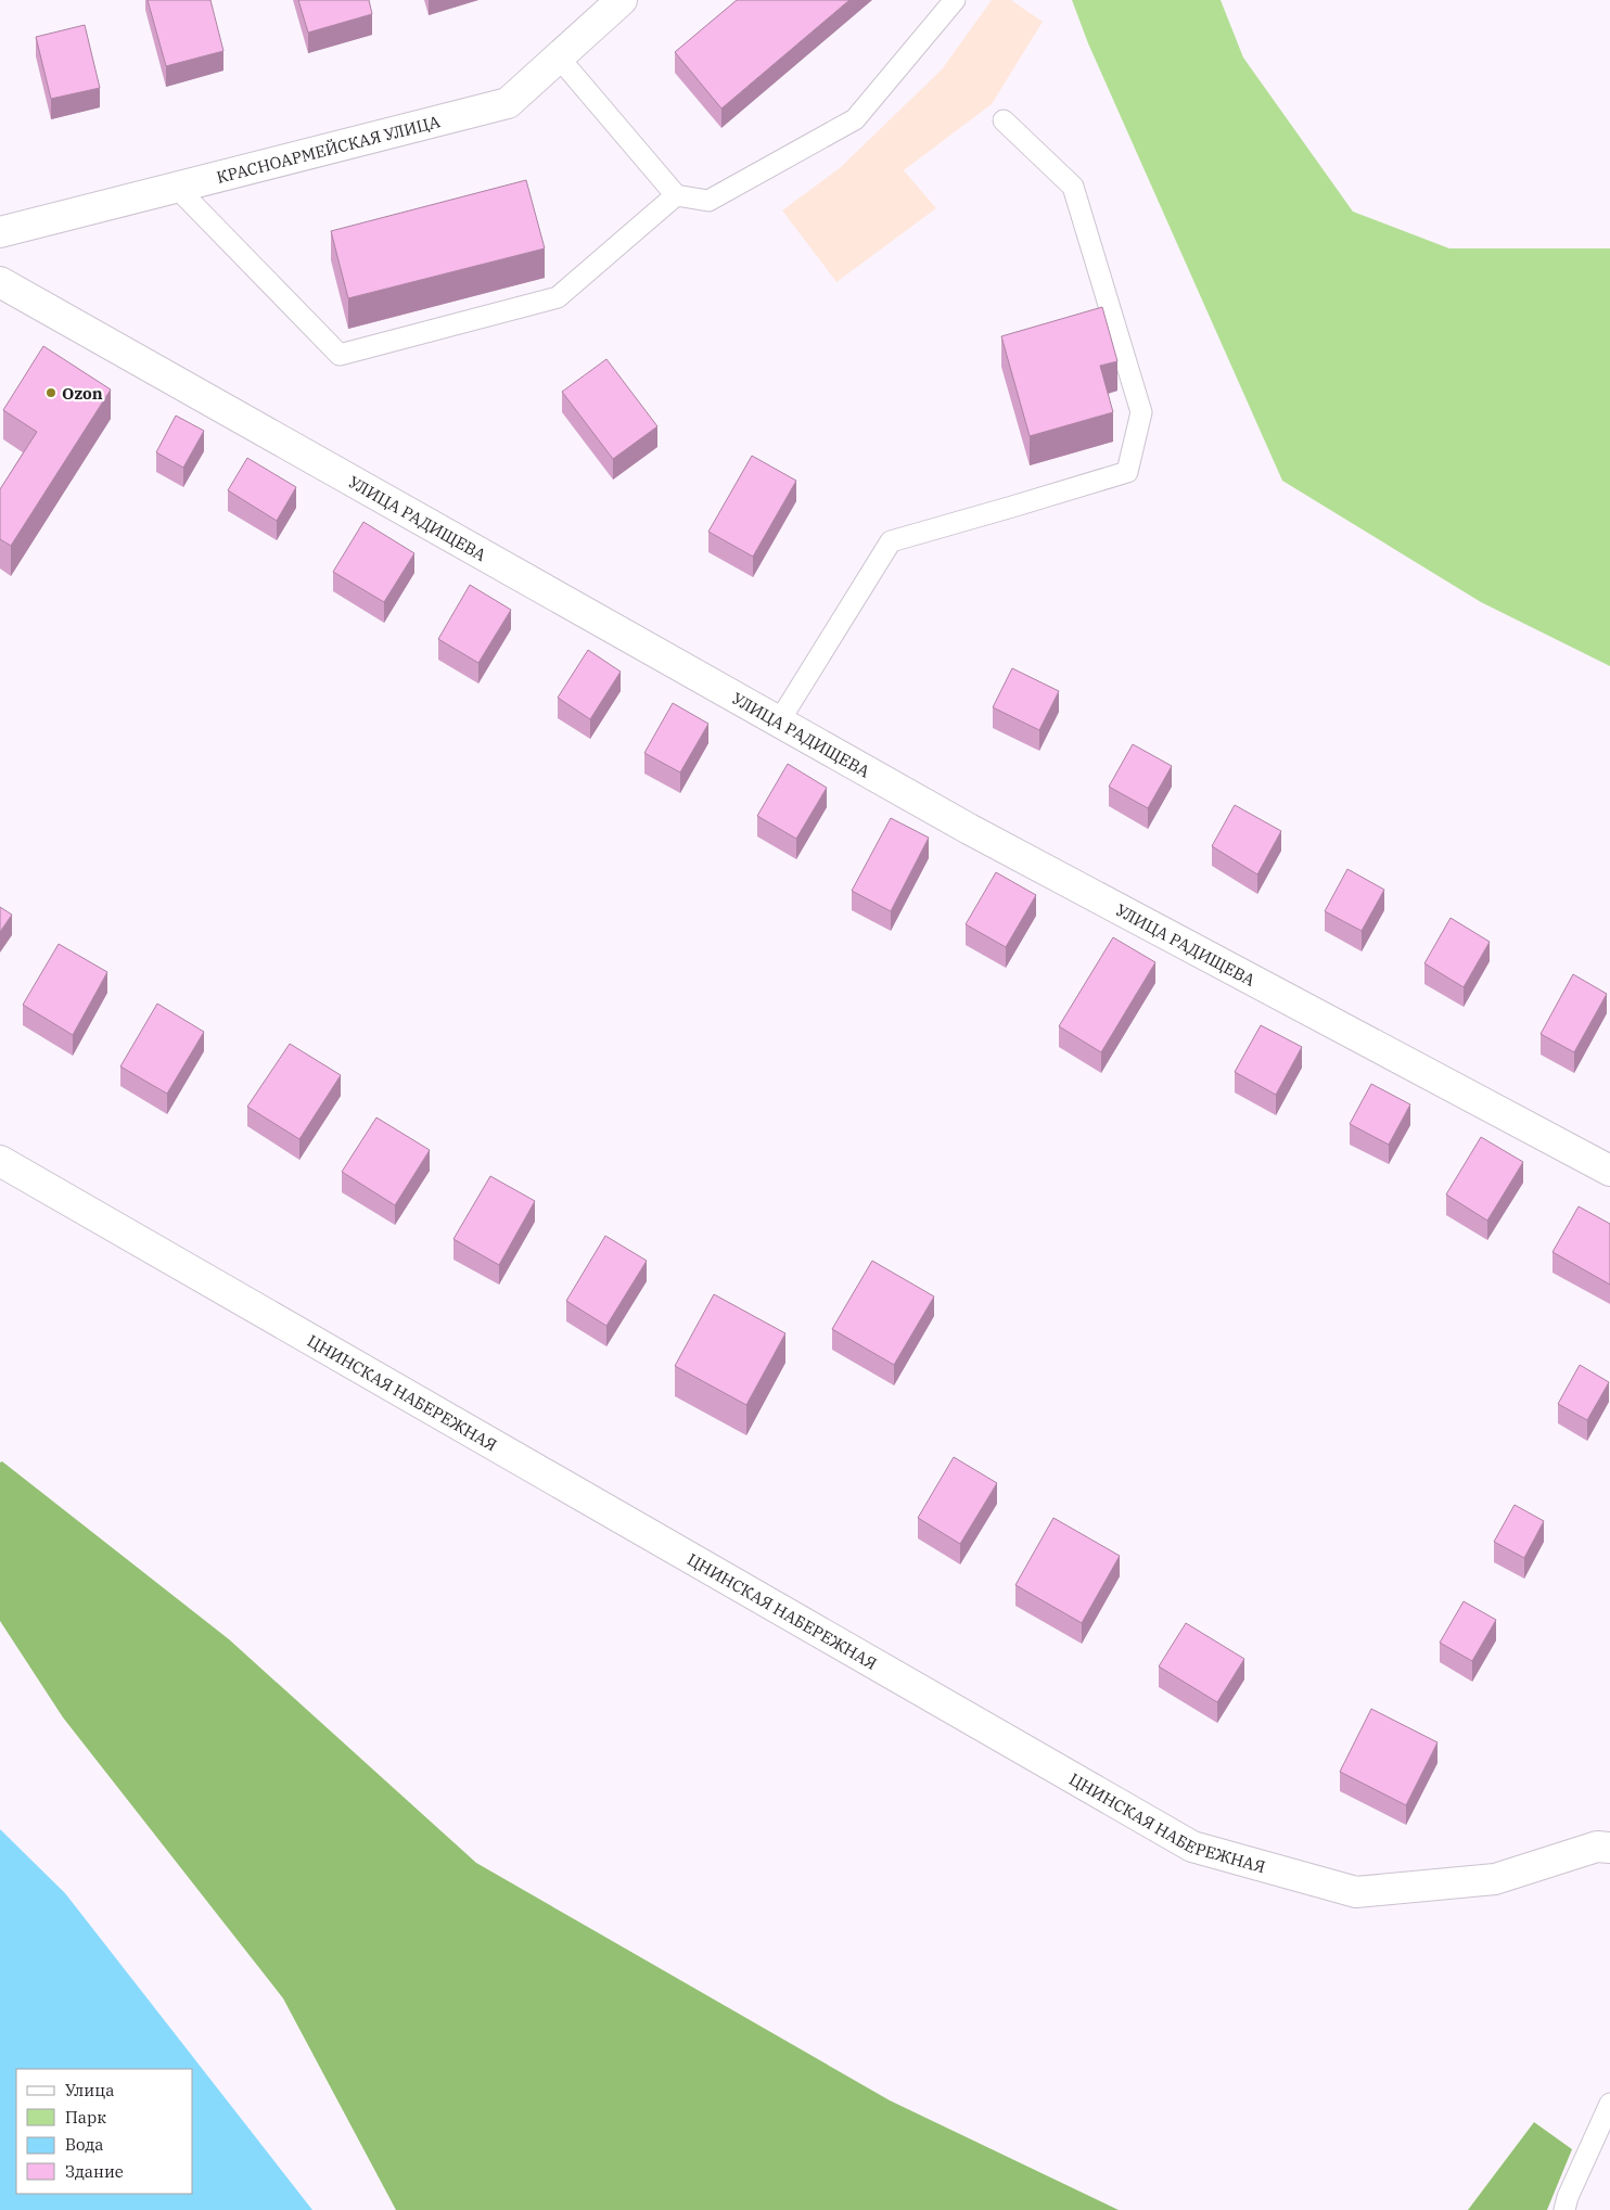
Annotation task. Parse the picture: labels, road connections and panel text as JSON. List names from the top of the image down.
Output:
{
  "streets": {
    "street": ["КРАСНОАРМЕЙСКАЯ УЛИЦА", "УЛИЦА РАДИЩЕВА", "ЦНИНСКАЯ НАБЕРЕЖНАЯ"]
  },
  "places": ["Ozon"],
  "legend": [
    "Улица",
    "Парк",
    "Вода",
    "Здание"
  ]
}
